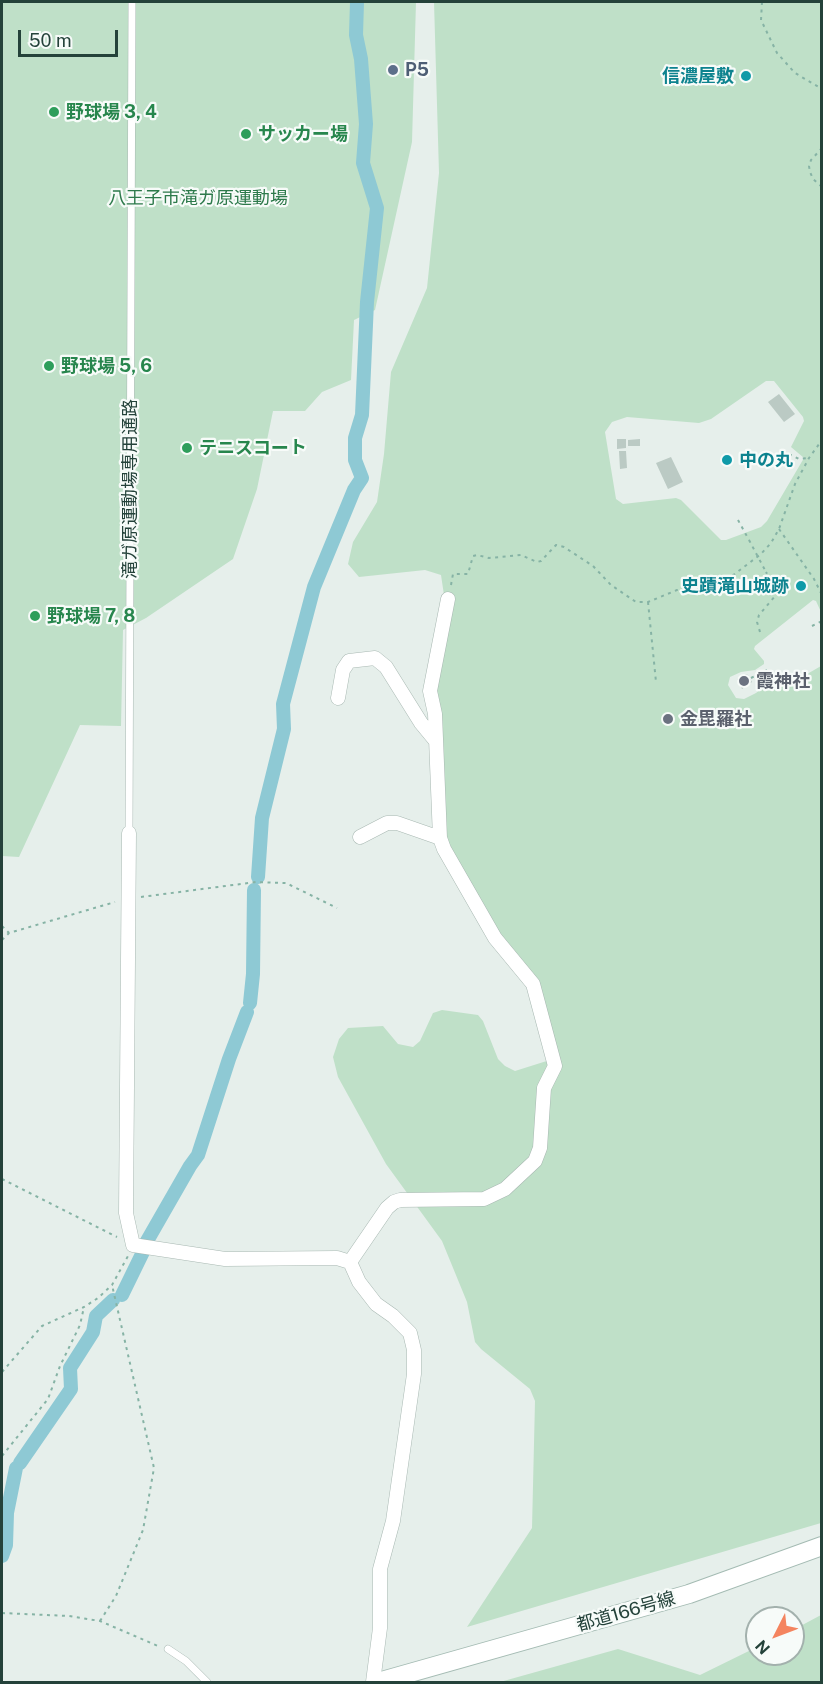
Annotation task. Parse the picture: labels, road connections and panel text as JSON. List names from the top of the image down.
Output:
{
  "streets": {
    "main road": ["都道166号線"],
    "lane": ["滝ガ原運動場専用通路"]
  },
  "parks": ["八王子市滝ガ原運動場"],
  "places": [
    "P5",
    "信濃屋敷",
    "野球場 3, 4",
    "サッカー場",
    "野球場 5, 6",
    "テニスコート",
    "中の丸",
    "史蹟滝山城跡",
    "野球場 7, 8",
    "霞神社",
    "金毘羅社"
  ],
  "scale_bar": "50 m",
  "north": "bottom left"
}
